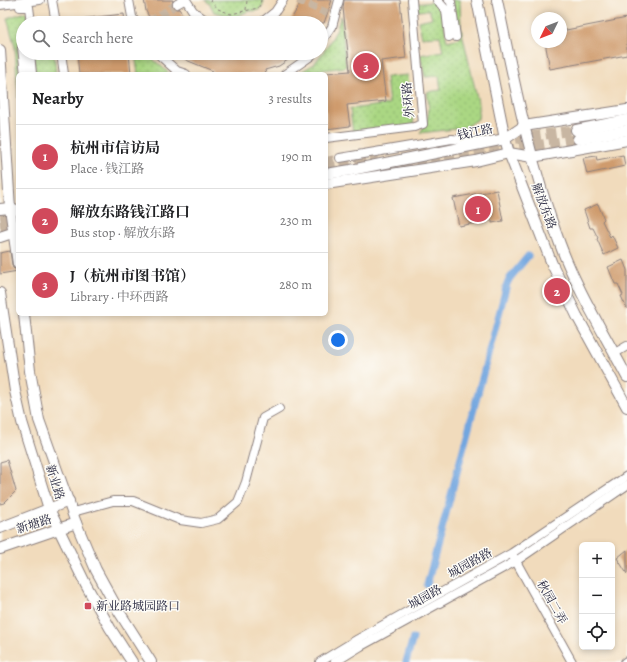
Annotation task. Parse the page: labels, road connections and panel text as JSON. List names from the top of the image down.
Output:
{
  "streets": {
    "main road": [
      "钱江路",
      "解放东路",
      "新业路",
      "新塘路"
    ],
    "street": [
      "外环路",
      "城园路路",
      "城园路",
      "秋园二弄"
    ]
  },
  "crossings": [
    ["钱江路", "解放东路"],
    ["新业路", "新塘路"],
    ["城园路路", "城园路"],
    ["城园路路", "秋园二弄"],
    ["城园路", "秋园二弄"]
  ],
  "places": {
    "transit": ["新业路城园路口"]
  },
  "north": "bottom left",
  "page": {
    "search": "Search here",
    "pins": ["3", "1", "2"],
    "heading": ["Nearby", "3 results"],
    "list": [
      {
        "mark": "1",
        "name": "杭州市信访局",
        "note": "Place · 钱江路",
        "value": "190 m"
      },
      {
        "mark": "2",
        "name": "解放东路钱江路口",
        "note": "Bus stop · 解放东路",
        "value": "230 m"
      },
      {
        "mark": "3",
        "name": "J（杭州市图书馆）",
        "note": "Library · 中环西路",
        "value": "280 m"
      }
    ],
    "map_buttons": ["+", "−"]
  }
}
